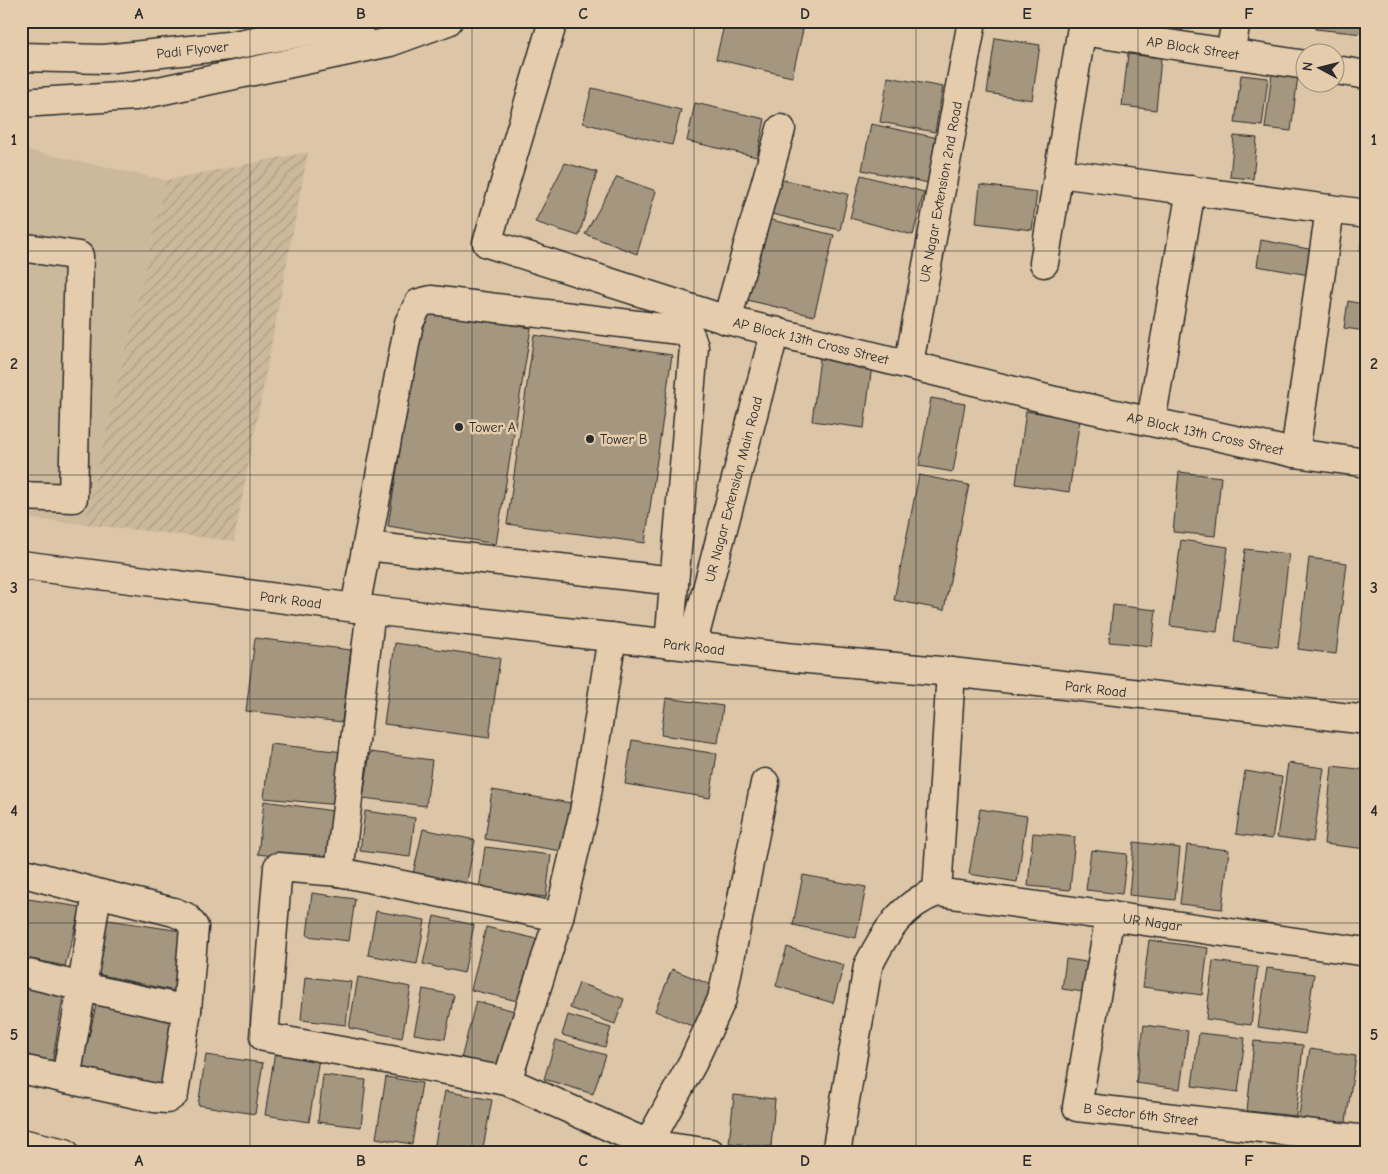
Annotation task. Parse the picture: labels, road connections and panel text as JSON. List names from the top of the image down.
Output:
{
  "streets": {
    "street": [
      "AP Block Street",
      "Padi Flyover",
      "UR Nagar Extension 2nd Road",
      "AP Block 13th Cross Street",
      "UR Nagar Extension Main Road",
      "Park Road",
      "UR Nagar",
      "B Sector 6th Street"
    ]
  },
  "crossings": [
    ["UR Nagar Extension 2nd Road", "AP Block 13th Cross Street"],
    ["AP Block 13th Cross Street", "UR Nagar Extension Main Road"],
    ["UR Nagar Extension Main Road", "Park Road"],
    ["UR Nagar", "B Sector 6th Street"]
  ],
  "places": ["Tower A", "Tower B"],
  "north": "left",
  "grid": {
    "columns": [
      "A",
      "B",
      "C",
      "D",
      "E",
      "F"
    ],
    "rows": [
      "1",
      "2",
      "3",
      "4",
      "5"
    ]
  }
}
